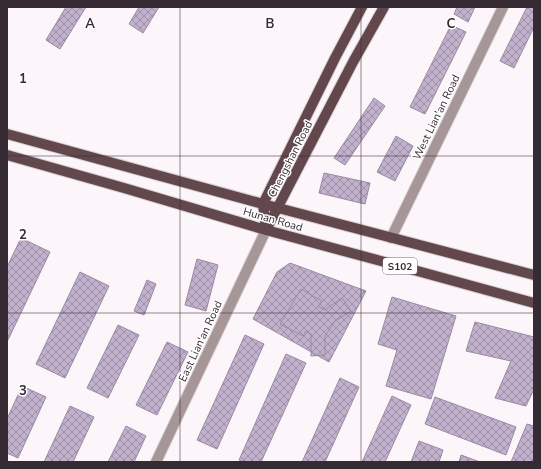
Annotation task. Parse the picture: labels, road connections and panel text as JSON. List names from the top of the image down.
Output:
{
  "streets": {
    "main road": ["Chengshan Road", "Hunan Road", "S102"],
    "street": ["West Lian'an Road", "East Lian'an Road"]
  },
  "crossings": [
    ["West Lian'an Road", "Hunan Road"],
    ["Chengshan Road", "Hunan Road"],
    ["Chengshan Road", "East Lian'an Road"],
    ["Hunan Road", "East Lian'an Road"]
  ],
  "grid": {
    "columns": ["A", "B", "C"],
    "rows": ["1", "2", "3"]
  }
}
